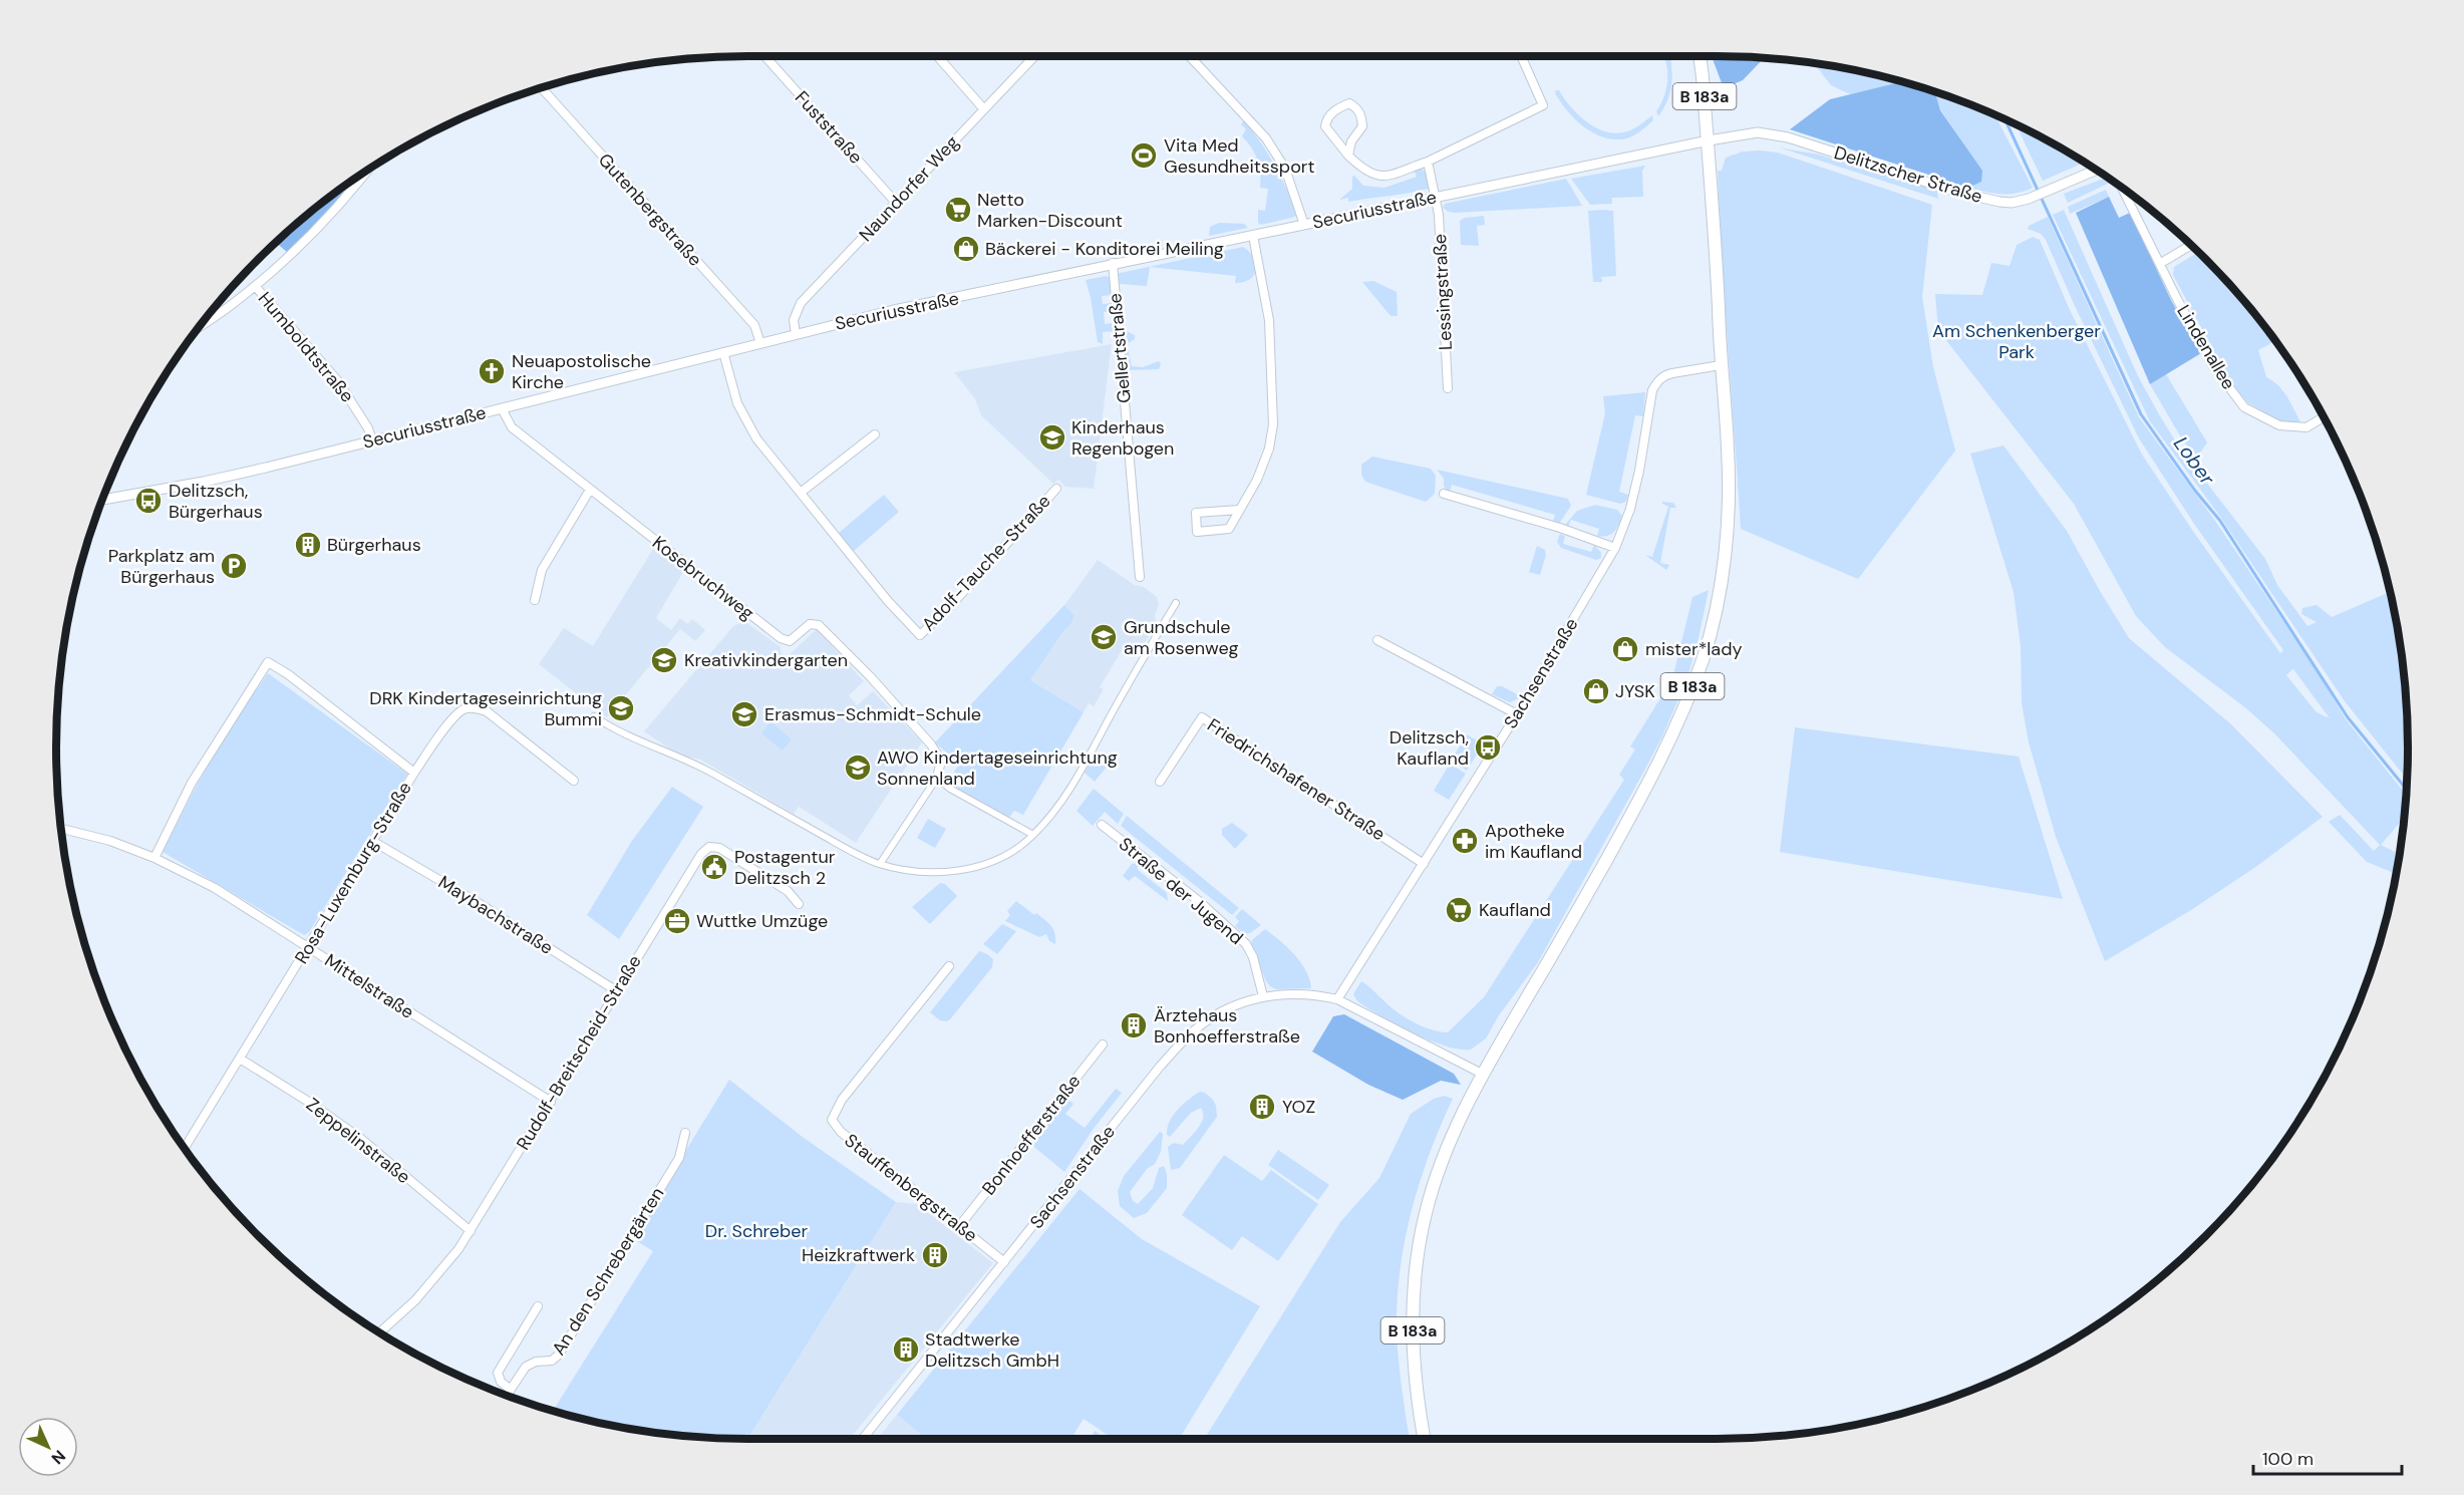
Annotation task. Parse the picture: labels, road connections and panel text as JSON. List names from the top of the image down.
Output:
{
  "streets": {
    "main road": ["B 183a"],
    "street": [
      "Fuststraße",
      "Delitzscher Straße",
      "Naundorfer Weg",
      "Gutenbergstraße",
      "Securiusstraße",
      "Lessingstraße",
      "Humboldtstraße",
      "Lindenallee",
      "Gellertstraße",
      "Adolf-Tauche-Straße",
      "Kosebruchweg",
      "Sachsenstraße",
      "Friedrichshafener Straße",
      "Rosa-Luxemburg-Straße",
      "Straße der Jugend",
      "Maybachstraße",
      "Mittelstraße",
      "Rudolf-Breitscheid-Straße",
      "Bonhoefferstraße",
      "Zeppelinstraße",
      "Stauffenbergstraße",
      "An den Schrebergärten"
    ]
  },
  "crossings": [
    ["B 183a", "Delitzscher Straße"],
    ["B 183a", "Securiusstraße"],
    ["B 183a", "Sachsenstraße"],
    ["Fuststraße", "Naundorfer Weg"],
    ["Delitzscher Straße", "Securiusstraße"],
    ["Naundorfer Weg", "Securiusstraße"],
    ["Gutenbergstraße", "Securiusstraße"],
    ["Securiusstraße", "Lessingstraße"],
    ["Securiusstraße", "Humboldtstraße"],
    ["Securiusstraße", "Gellertstraße"],
    ["Securiusstraße", "Adolf-Tauche-Straße"],
    ["Securiusstraße", "Kosebruchweg"],
    ["Sachsenstraße", "Friedrichshafener Straße"],
    ["Sachsenstraße", "Straße der Jugend"],
    ["Sachsenstraße", "Stauffenbergstraße"],
    ["Rosa-Luxemburg-Straße", "Maybachstraße"],
    ["Rosa-Luxemburg-Straße", "Mittelstraße"],
    ["Rosa-Luxemburg-Straße", "Zeppelinstraße"],
    ["Maybachstraße", "Rudolf-Breitscheid-Straße"],
    ["Mittelstraße", "Rudolf-Breitscheid-Straße"],
    ["Rudolf-Breitscheid-Straße", "Zeppelinstraße"],
    ["Bonhoefferstraße", "Stauffenbergstraße"]
  ],
  "water": ["Lober"],
  "parks": ["Am Schenkenberger Park", "Dr. Schreber"],
  "places": {
    "sports": ["Vita Med Gesundheitssport"],
    "supermarket": ["Netto Marken-Discount", "Kaufland"],
    "shop": ["Bäckerei - Konditorei Meiling", "mister*lady", "JYSK"],
    "church": ["Neuapostolische Kirche"],
    "school or university": [
      "Kinderhaus Regenbogen",
      "Grundschule am Rosenweg",
      "Kreativkindergarten",
      "DRK Kindertageseinrichtung Bummi",
      "Erasmus-Schmidt-Schule",
      "AWO Kindertageseinrichtung Sonnenland"
    ],
    "bus stop": ["Delitzsch, Bürgerhaus", "Delitzsch, Kaufland"],
    "building": [
      "Bürgerhaus",
      "Ärztehaus Bonhoefferstraße",
      "YOZ",
      "Heizkraftwerk",
      "Stadtwerke Delitzsch GmbH"
    ],
    "parking": ["Parkplatz am Bürgerhaus"],
    "pharmacy": ["Apotheke im Kaufland"],
    "public building": ["Postagentur Delitzsch 2"],
    "office": ["Wuttke Umzüge"]
  },
  "scale_bar": "100 m",
  "north": "bottom right"
}
